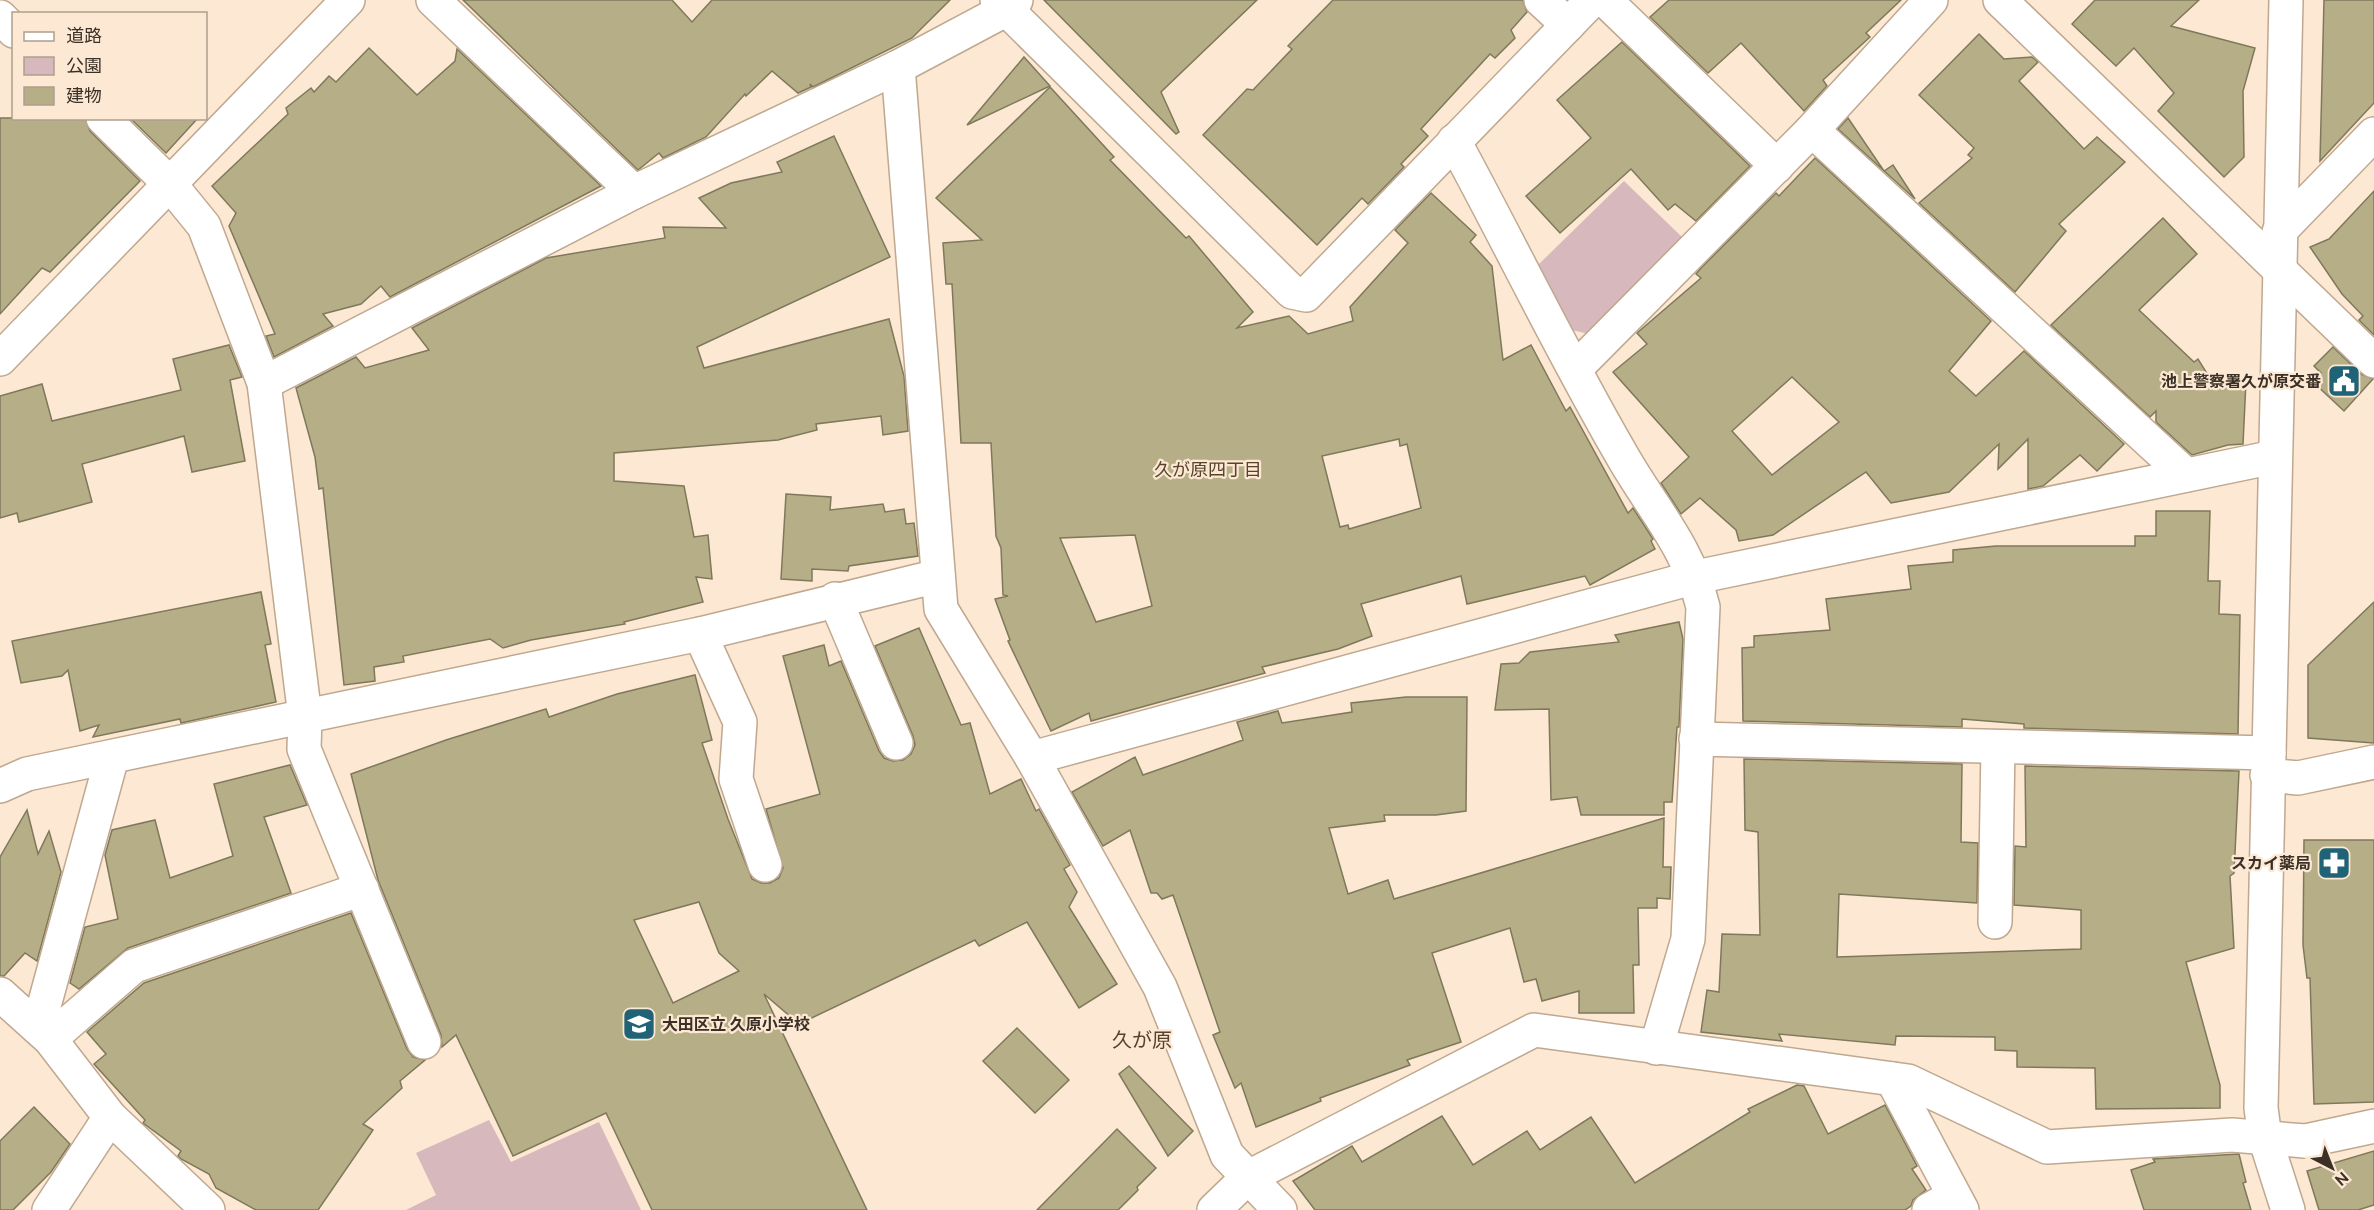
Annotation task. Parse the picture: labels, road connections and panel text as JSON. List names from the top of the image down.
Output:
{
  "districts": ["久が原四丁目", "久が原"],
  "places": {
    "public building": ["池上警察署久が原交番"],
    "pharmacy": ["スカイ薬局"],
    "school or university": ["大田区立 久原小学校"]
  },
  "legend": ["道路", "公園", "建物"],
  "north": "bottom right"
}
